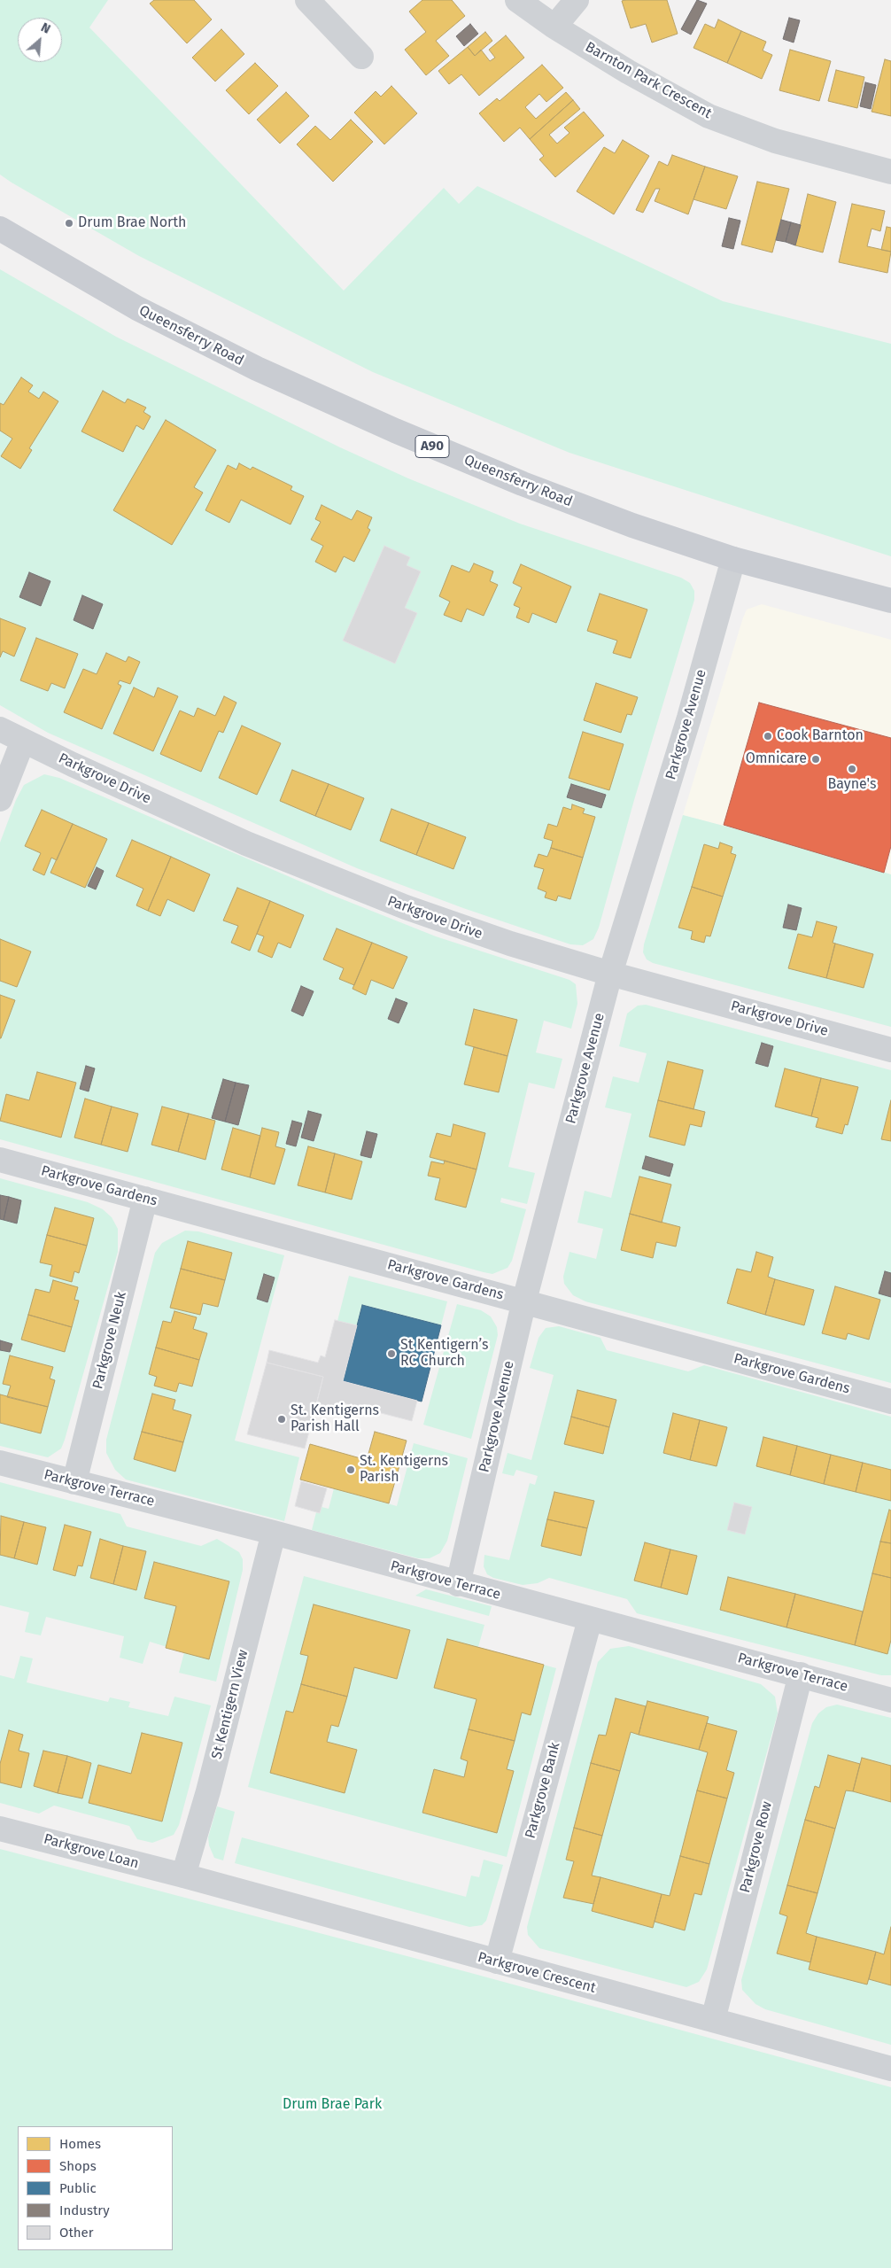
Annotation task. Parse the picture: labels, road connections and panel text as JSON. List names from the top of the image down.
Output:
{
  "streets": {
    "main road": ["Queensferry Road", "A90"],
    "street": [
      "Barnton Park Crescent",
      "Parkgrove Avenue",
      "Parkgrove Drive",
      "Parkgrove Gardens",
      "Parkgrove Neuk",
      "Parkgrove Terrace",
      "St Kentigern View",
      "Parkgrove Bank",
      "Parkgrove Row",
      "Parkgrove Loan",
      "Parkgrove Crescent"
    ]
  },
  "crossings": [
    ["Queensferry Road", "Parkgrove Avenue"],
    ["Parkgrove Avenue", "Parkgrove Drive"],
    ["Parkgrove Avenue", "Parkgrove Gardens"],
    ["Parkgrove Avenue", "Parkgrove Terrace"],
    ["Parkgrove Gardens", "Parkgrove Neuk"],
    ["Parkgrove Neuk", "Parkgrove Terrace"],
    ["Parkgrove Terrace", "St Kentigern View"],
    ["Parkgrove Terrace", "Parkgrove Bank"],
    ["Parkgrove Terrace", "Parkgrove Row"],
    ["St Kentigern View", "Parkgrove Loan"],
    ["St Kentigern View", "Parkgrove Crescent"],
    ["Parkgrove Bank", "Parkgrove Crescent"],
    ["Parkgrove Row", "Parkgrove Crescent"],
    ["Parkgrove Loan", "Parkgrove Crescent"]
  ],
  "parks": ["Drum Brae Park"],
  "places": [
    "Drum Brae North",
    "Cook Barnton",
    "Omnicare",
    "Bayne's",
    "St Kentigern’s RC Church",
    "St. Kentigerns Parish Hall",
    "St. Kentigerns Parish"
  ],
  "legend": [
    "Homes",
    "Shops",
    "Public",
    "Industry",
    "Other"
  ],
  "north": "top right"
}
